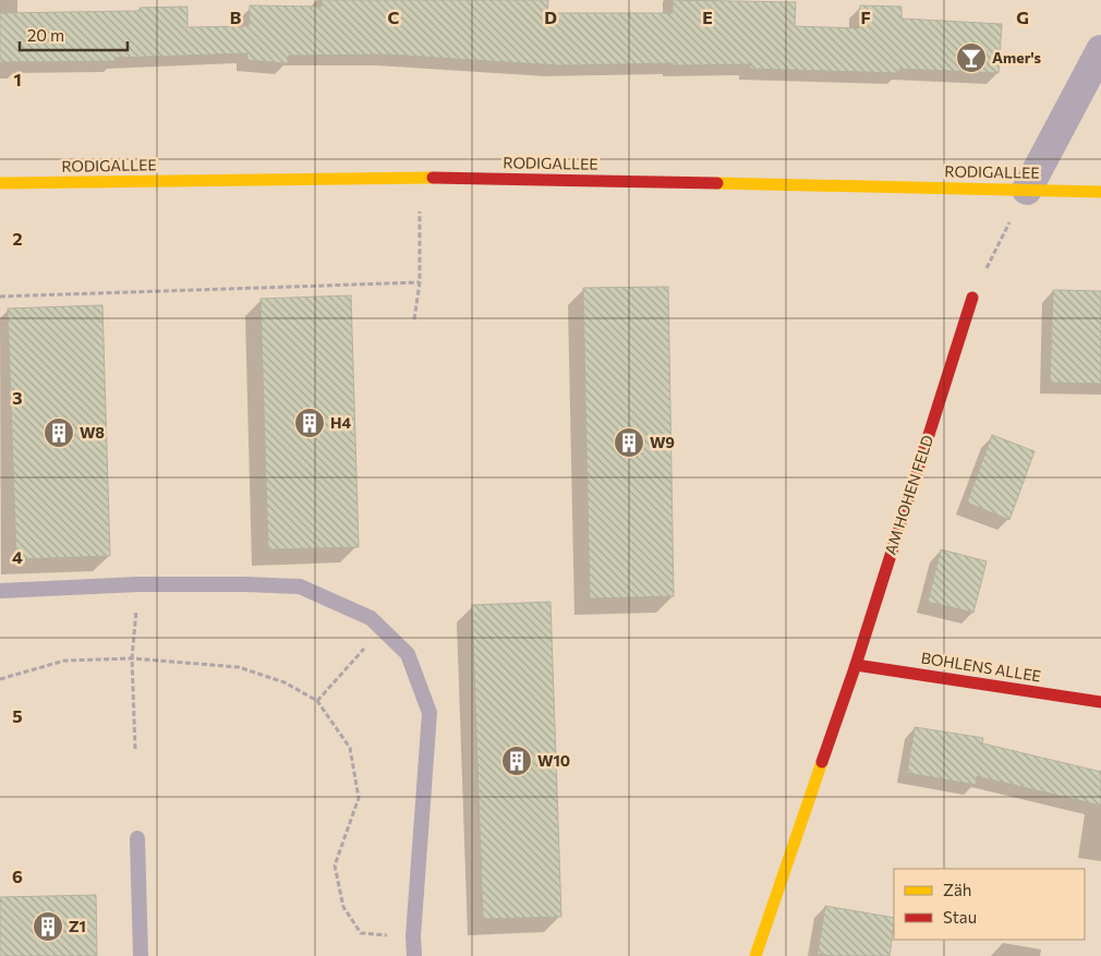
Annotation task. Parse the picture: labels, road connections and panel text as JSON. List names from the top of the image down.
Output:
{
  "streets": {
    "main road": ["RODIGALLEE", "AM HOHEN FELD", "BOHLENS ALLEE"]
  },
  "crossings": [
    ["AM HOHEN FELD", "BOHLENS ALLEE"]
  ],
  "places": {
    "bar": ["Amer's"],
    "building": [
      "H4",
      "W8",
      "W9",
      "W10",
      "Z1"
    ]
  },
  "legend": ["Zäh", "Stau"],
  "scale_bar": "20 m",
  "grid": {
    "columns": [
      "B",
      "C",
      "D",
      "E",
      "F",
      "G"
    ],
    "rows": [
      "1",
      "2",
      "3",
      "4",
      "5",
      "6"
    ]
  }
}
